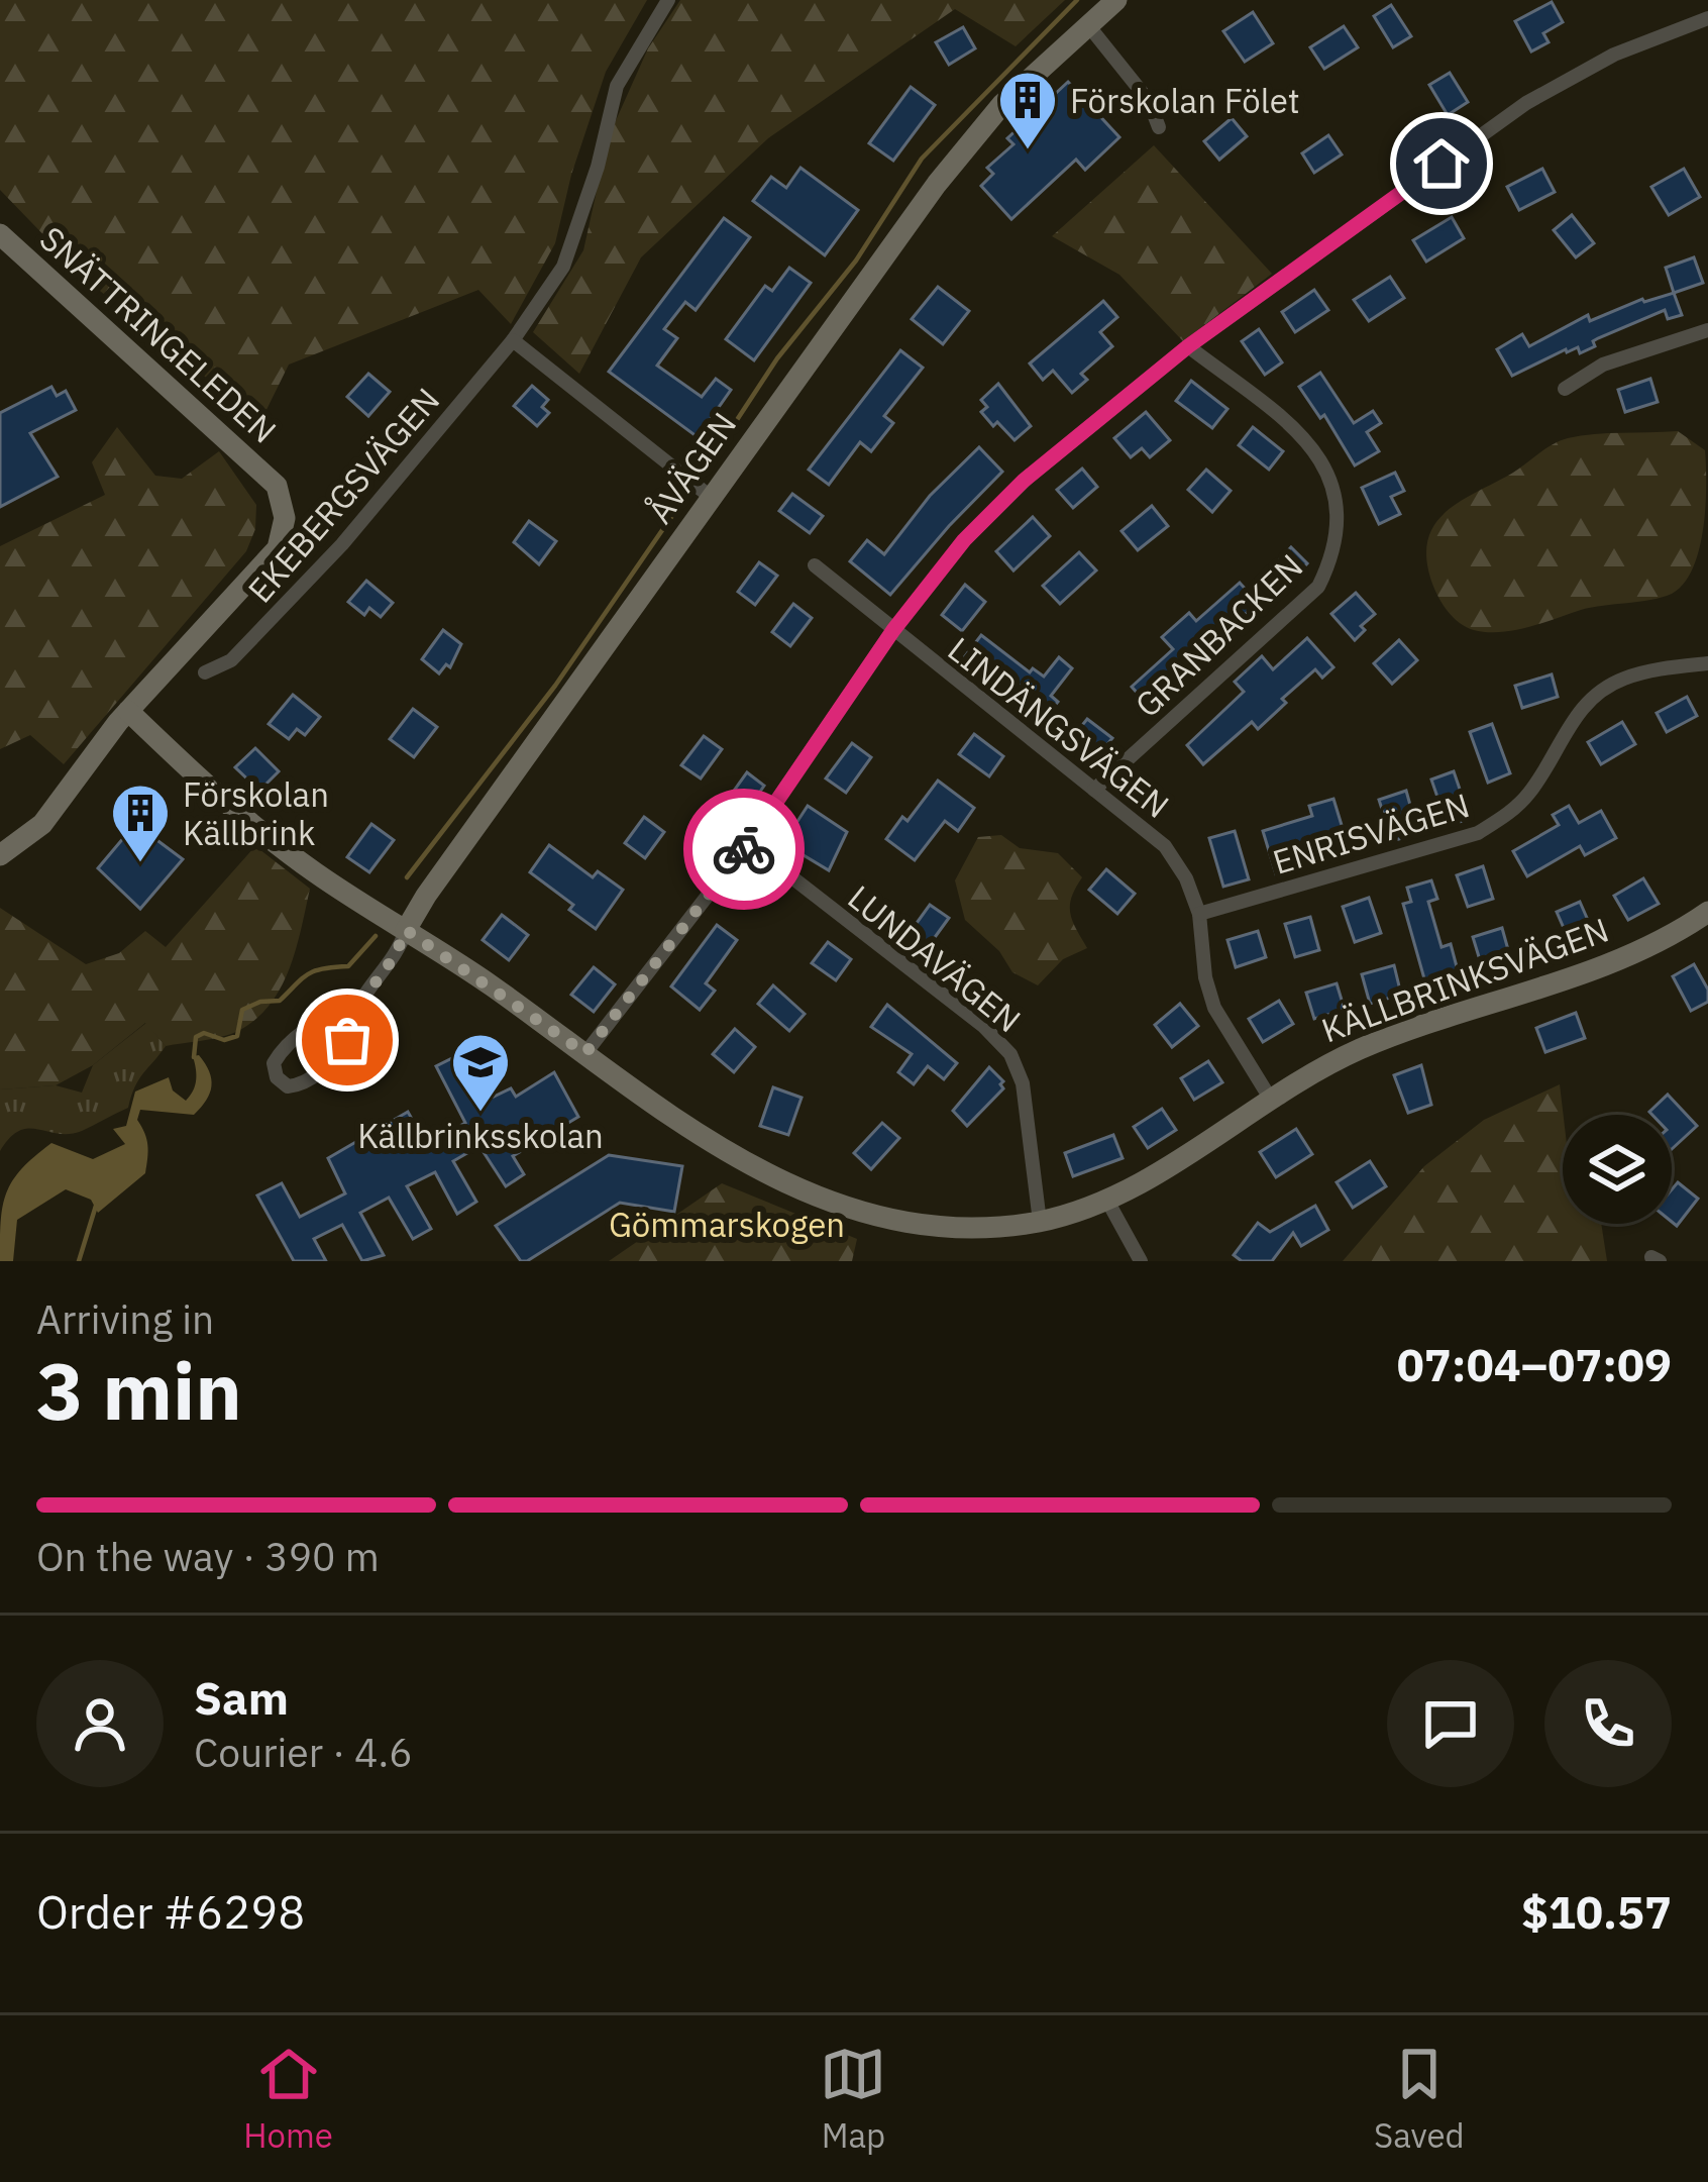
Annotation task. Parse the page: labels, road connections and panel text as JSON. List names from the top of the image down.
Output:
{
  "streets": {
    "street": [
      "SNÄTTRINGELEDEN",
      "ÅVÄGEN",
      "EKEBERGSVÄGEN",
      "GRANBACKEN",
      "LINDÄNGSVÄGEN",
      "ENRISVÄGEN",
      "LUNDAVÄGEN",
      "KÄLLBRINKSVÄGEN"
    ]
  },
  "crossings": [
    ["SNÄTTRINGELEDEN", "KÄLLBRINKSVÄGEN"],
    ["ÅVÄGEN", "KÄLLBRINKSVÄGEN"],
    ["GRANBACKEN", "LINDÄNGSVÄGEN"],
    ["LINDÄNGSVÄGEN", "ENRISVÄGEN"],
    ["LINDÄNGSVÄGEN", "KÄLLBRINKSVÄGEN"],
    ["LUNDAVÄGEN", "KÄLLBRINKSVÄGEN"]
  ],
  "parks": ["Gömmarskogen"],
  "places": {
    "building": ["Förskolan Fölet", "Förskolan Källbrink"],
    "school or university": ["Källbrinksskolan"]
  },
  "page": {
    "heading": ["3 min", "Arriving in", "07:04–07:09"],
    "panel": [
      "Sam",
      "Courier · 4.6",
      "Order #6298",
      "$10.57"
    ],
    "bar": "On the way · 390 m",
    "tabs": ["Home", "Map", "Saved"]
  }
}
